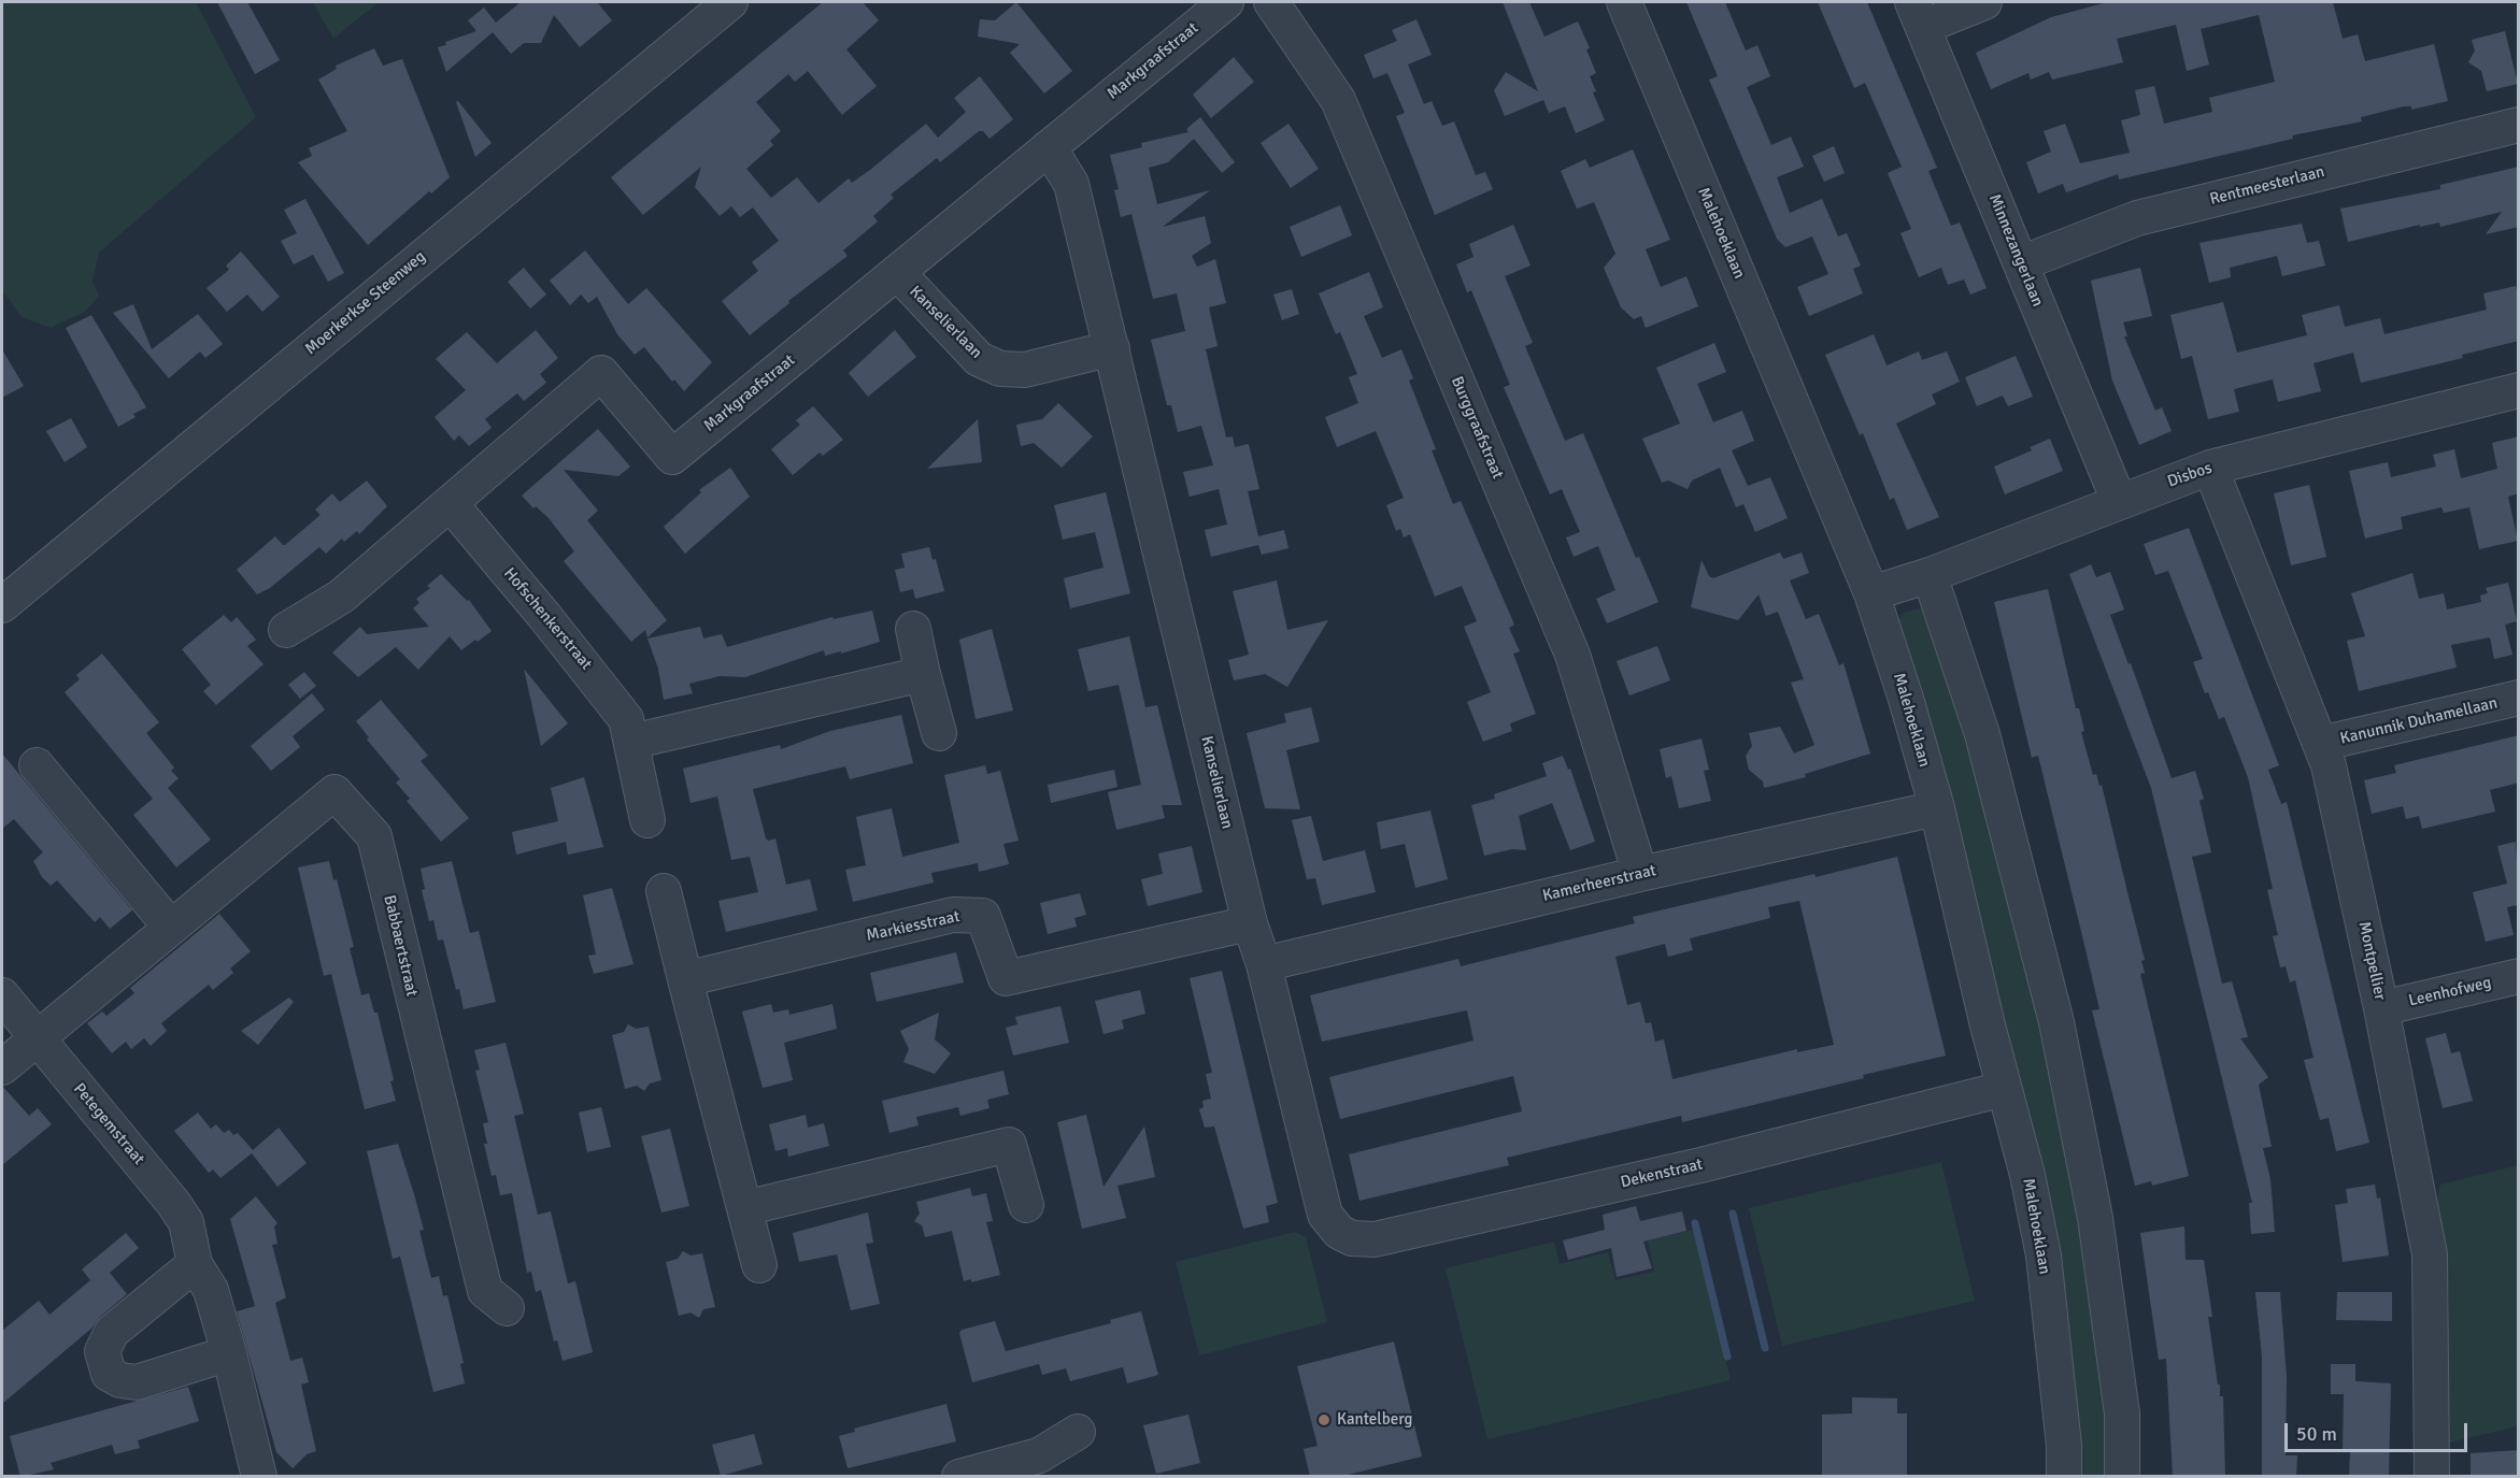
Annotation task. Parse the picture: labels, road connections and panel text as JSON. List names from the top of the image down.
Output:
{
  "streets": {
    "street": [
      "Markgraafstraat",
      "Rentmeesterlaan",
      "Malehoeklaan",
      "Minnezangerlaan",
      "Moerkerkse Steenweg",
      "Kanselierlaan",
      "Burggraafstraat",
      "Disbos",
      "Hofschenkerstraat",
      "Kanunnik Duhamellaan",
      "Kamerheerstraat",
      "Markiesstraat",
      "Babbaertstraat",
      "Montpellier",
      "Leenhofweg",
      "Petegemstraat",
      "Dekenstraat"
    ]
  },
  "crossings": [
    ["Markgraafstraat", "Kanselierlaan"],
    ["Markgraafstraat", "Hofschenkerstraat"],
    ["Rentmeesterlaan", "Minnezangerlaan"],
    ["Malehoeklaan", "Disbos"],
    ["Malehoeklaan", "Kamerheerstraat"],
    ["Malehoeklaan", "Dekenstraat"],
    ["Minnezangerlaan", "Disbos"],
    ["Kanselierlaan", "Kamerheerstraat"],
    ["Kanselierlaan", "Markiesstraat"],
    ["Kanselierlaan", "Dekenstraat"],
    ["Burggraafstraat", "Kamerheerstraat"],
    ["Disbos", "Montpellier"],
    ["Kanunnik Duhamellaan", "Montpellier"],
    ["Babbaertstraat", "Petegemstraat"],
    ["Montpellier", "Leenhofweg"]
  ],
  "places": ["Kantelberg"],
  "scale_bar": "50 m"
}
